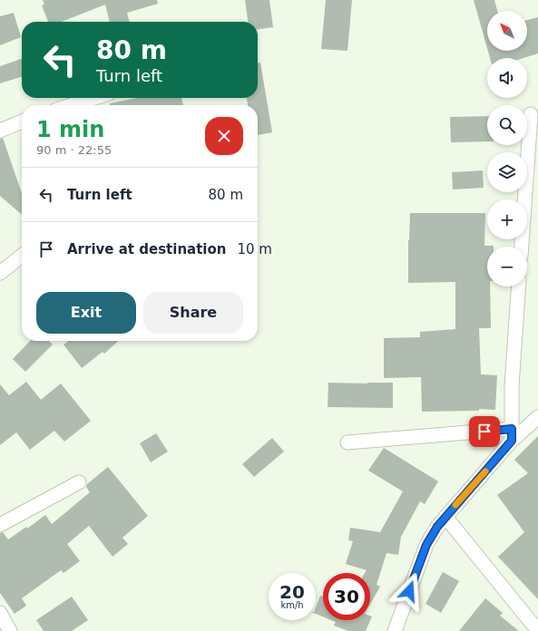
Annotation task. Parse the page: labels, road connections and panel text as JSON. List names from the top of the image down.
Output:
{
  "north": "top left",
  "page": {
    "map_buttons": ["+", "−"],
    "turn": ["80 m", "Turn left"],
    "heading": ["1 min", "90 m · 22:55"],
    "list": [
      {
        "name": "Turn left",
        "value": "80 m"
      },
      {
        "name": "Arrive at destination",
        "value": "10 m"
      }
    ],
    "buttons": ["Exit", "Share"],
    "speed": "20 km/h",
    "limit": "30"
  }
}
